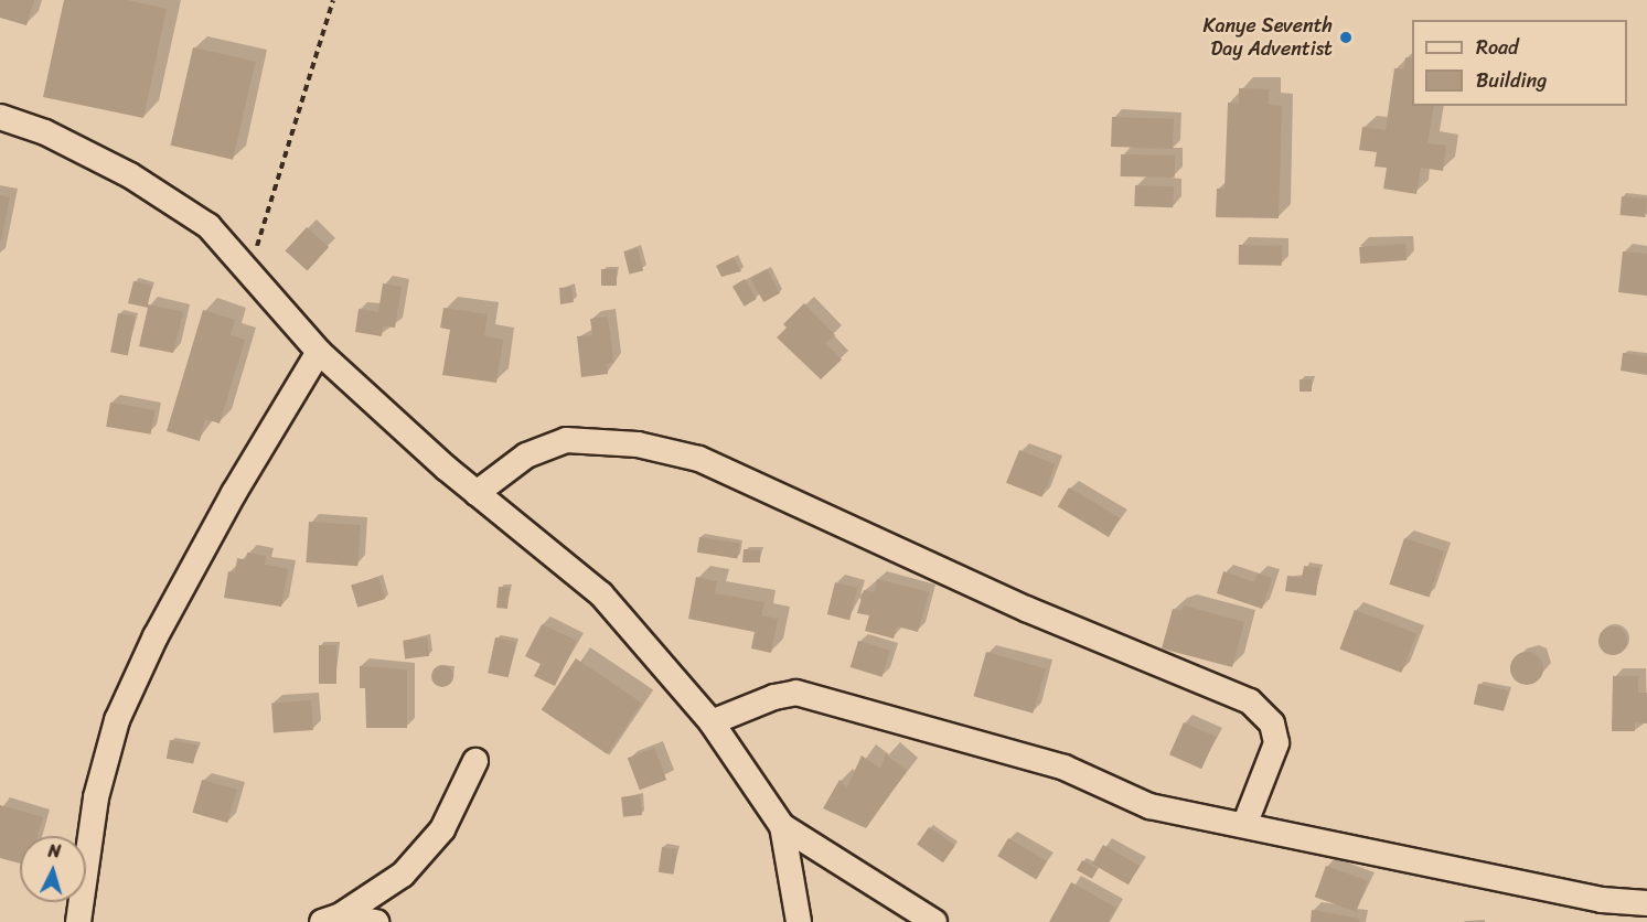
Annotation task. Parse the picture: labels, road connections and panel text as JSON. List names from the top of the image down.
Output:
{
  "places": ["Kanye Seventh Day Adventist"],
  "legend": ["Road", "Building"],
  "north": "top"
}
